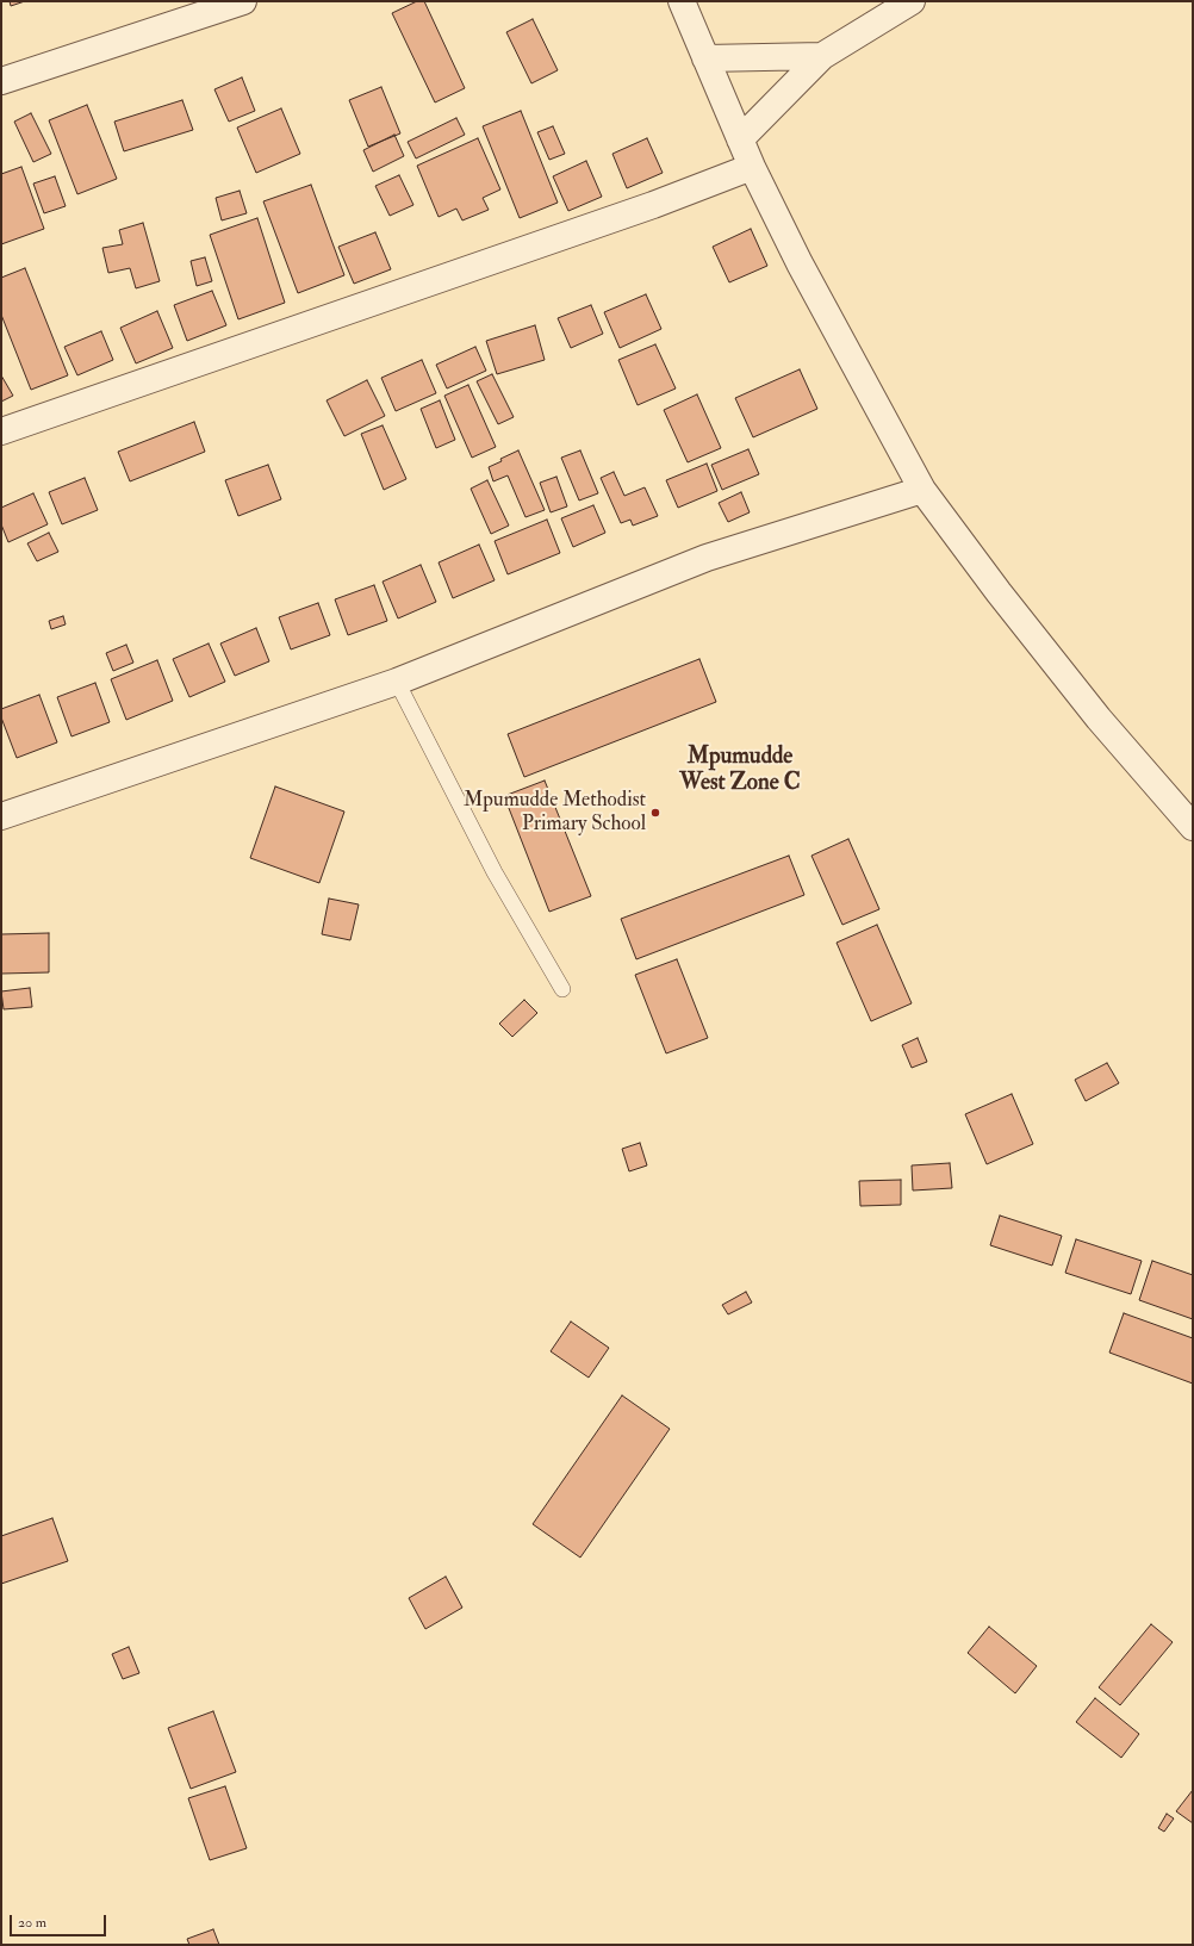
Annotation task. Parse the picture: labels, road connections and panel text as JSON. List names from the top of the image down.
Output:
{
  "districts": ["Mpumudde West Zone C"],
  "places": ["Mpumudde Methodist Primary School"],
  "scale_bar": "20 m"
}
